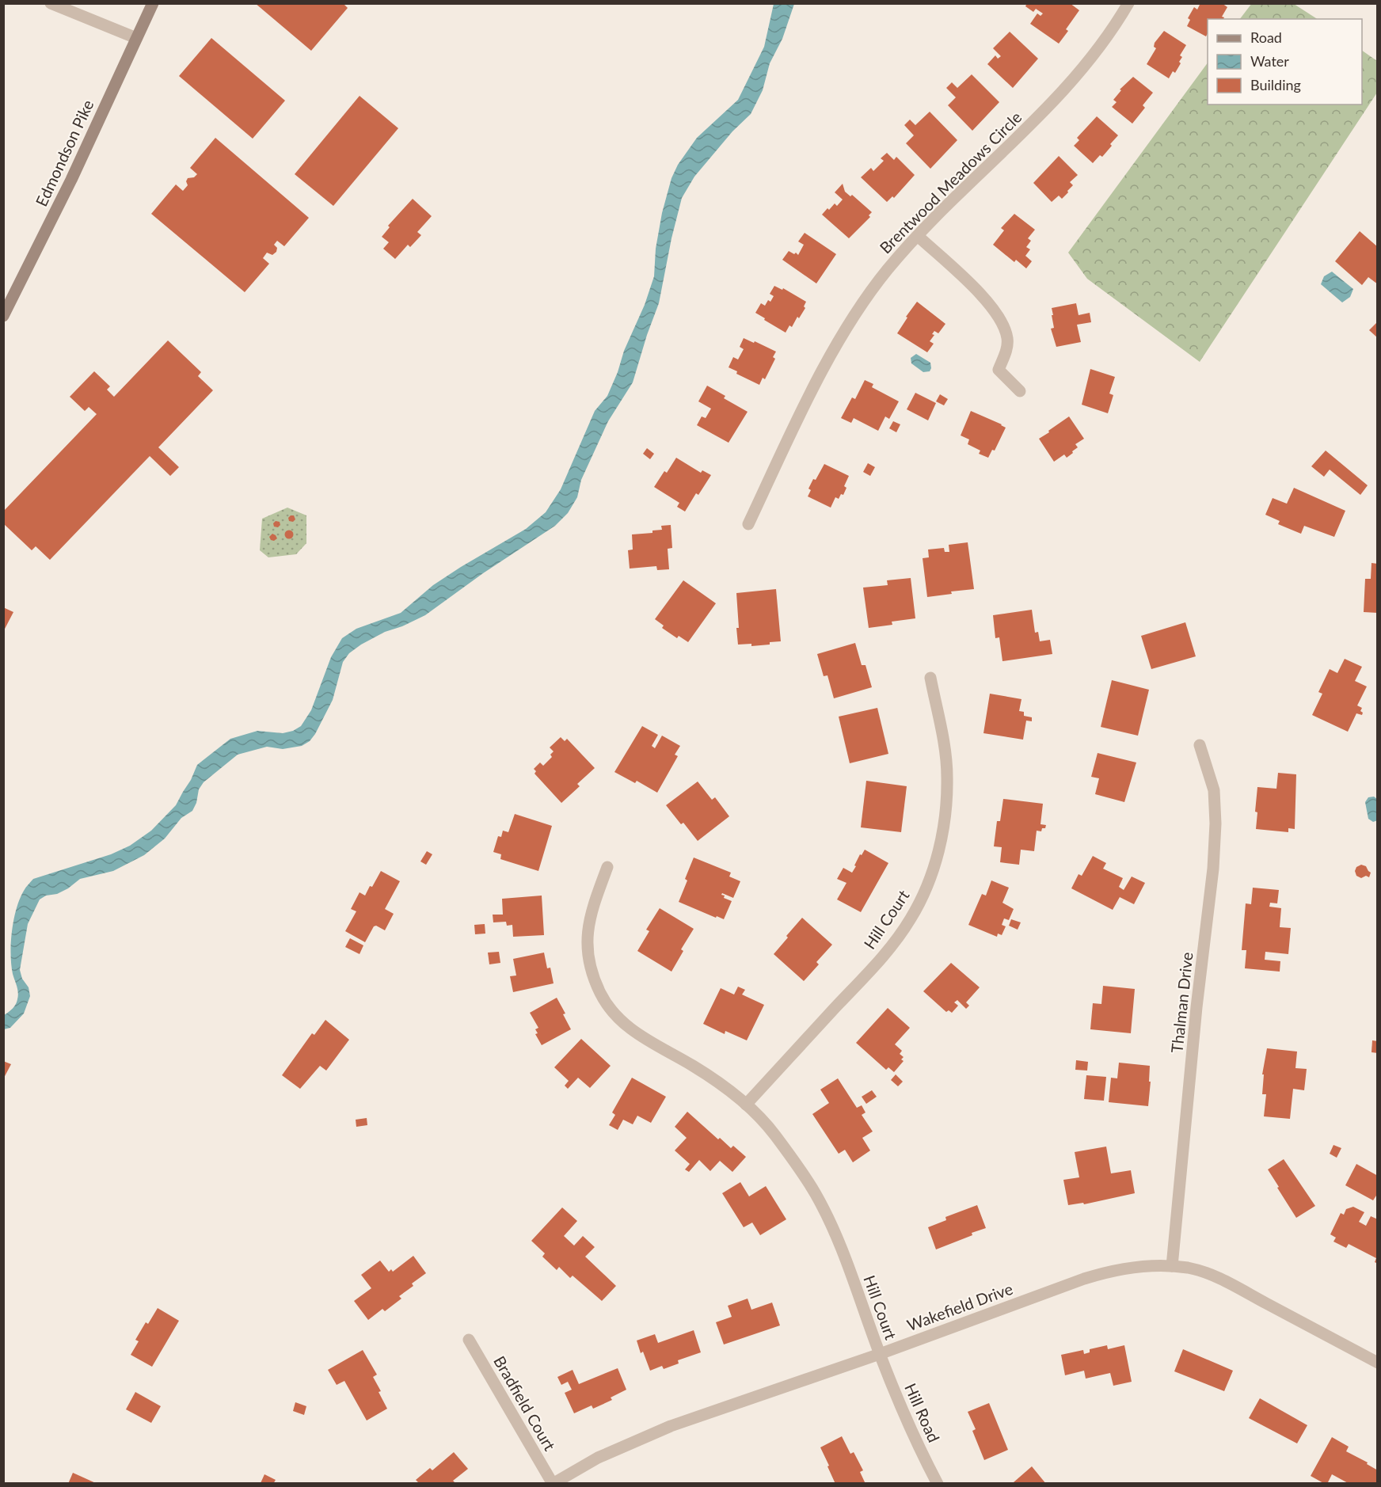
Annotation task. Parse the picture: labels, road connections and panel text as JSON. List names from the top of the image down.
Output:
{
  "streets": {
    "main road": ["Edmondson Pike"],
    "street": [
      "Brentwood Meadows Circle",
      "Hill Court",
      "Thalman Drive",
      "Wakefield Drive",
      "Bradfield Court",
      "Hill Road"
    ]
  },
  "crossings": [
    ["Hill Court", "Wakefield Drive"],
    ["Hill Court", "Hill Road"],
    ["Thalman Drive", "Wakefield Drive"],
    ["Wakefield Drive", "Bradfield Court"],
    ["Wakefield Drive", "Hill Road"]
  ],
  "legend": ["Road", "Water", "Building"]
}
